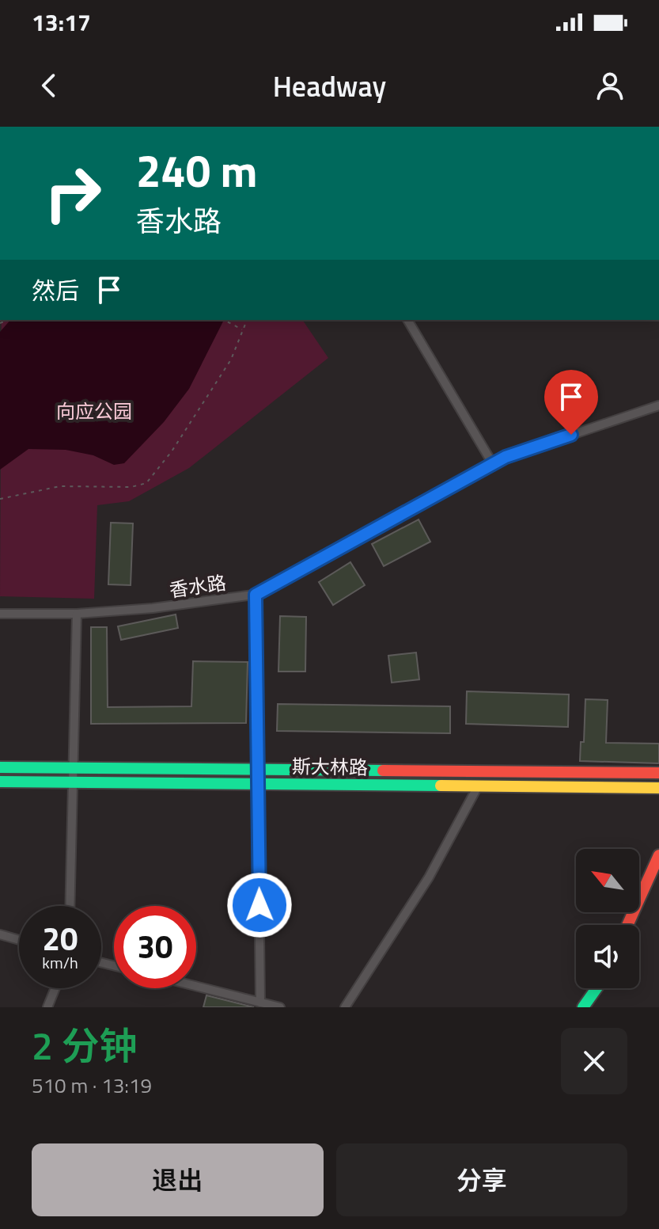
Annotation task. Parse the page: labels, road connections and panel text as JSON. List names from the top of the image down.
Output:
{
  "streets": {
    "main road": ["斯大林路"],
    "street": ["香水路"]
  },
  "parks": ["向应公园"],
  "north": "top left",
  "page": {
    "status": "13:17",
    "header": "Headway",
    "turn": ["240 m", "香水路"],
    "then": "然后",
    "speed": "20 km/h",
    "limit": "30",
    "heading": ["2 分钟", "510 m · 13:19"],
    "buttons": ["退出", "分享"]
  }
}
